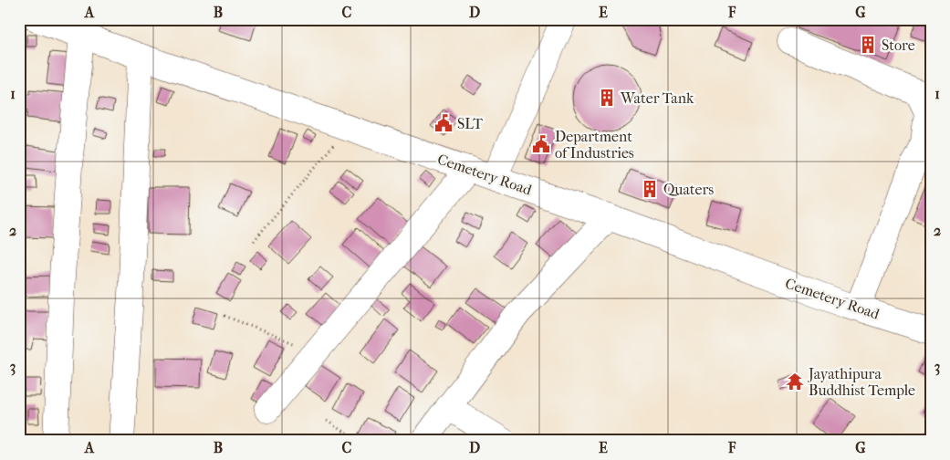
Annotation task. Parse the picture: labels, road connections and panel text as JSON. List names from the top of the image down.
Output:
{
  "streets": {
    "street": ["Cemetery Road"]
  },
  "places": {
    "building": ["Store", "Water Tank", "Quaters"],
    "public building": ["SLT", "Department of Industries"],
    "temple": ["Jayathipura Buddhist Temple"]
  },
  "grid": {
    "columns": [
      "A",
      "B",
      "C",
      "D",
      "E",
      "F",
      "G"
    ],
    "rows": ["1", "2", "3"]
  }
}
